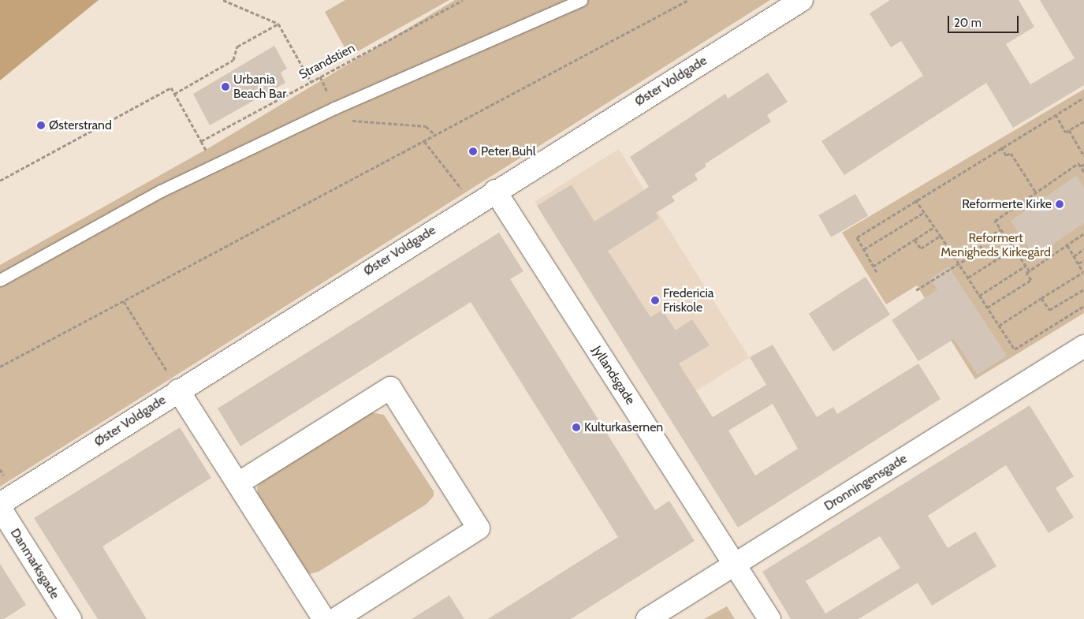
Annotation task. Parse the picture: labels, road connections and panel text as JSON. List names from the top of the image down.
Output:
{
  "streets": {
    "street": [
      "Øster Voldgade",
      "Jyllandsgade",
      "Dronningensgade",
      "Danmarksgade"
    ],
    "path": ["Strandstien"]
  },
  "crossings": [
    ["Øster Voldgade", "Jyllandsgade"],
    ["Jyllandsgade", "Dronningensgade"]
  ],
  "parks": ["Reformert Menigheds Kirkegård"],
  "places": [
    "Urbania Beach Bar",
    "Østerstrand",
    "Peter Buhl",
    "Reformerte Kirke",
    "Fredericia Friskole",
    "Kulturkasernen"
  ],
  "scale_bar": "20 m"
}
